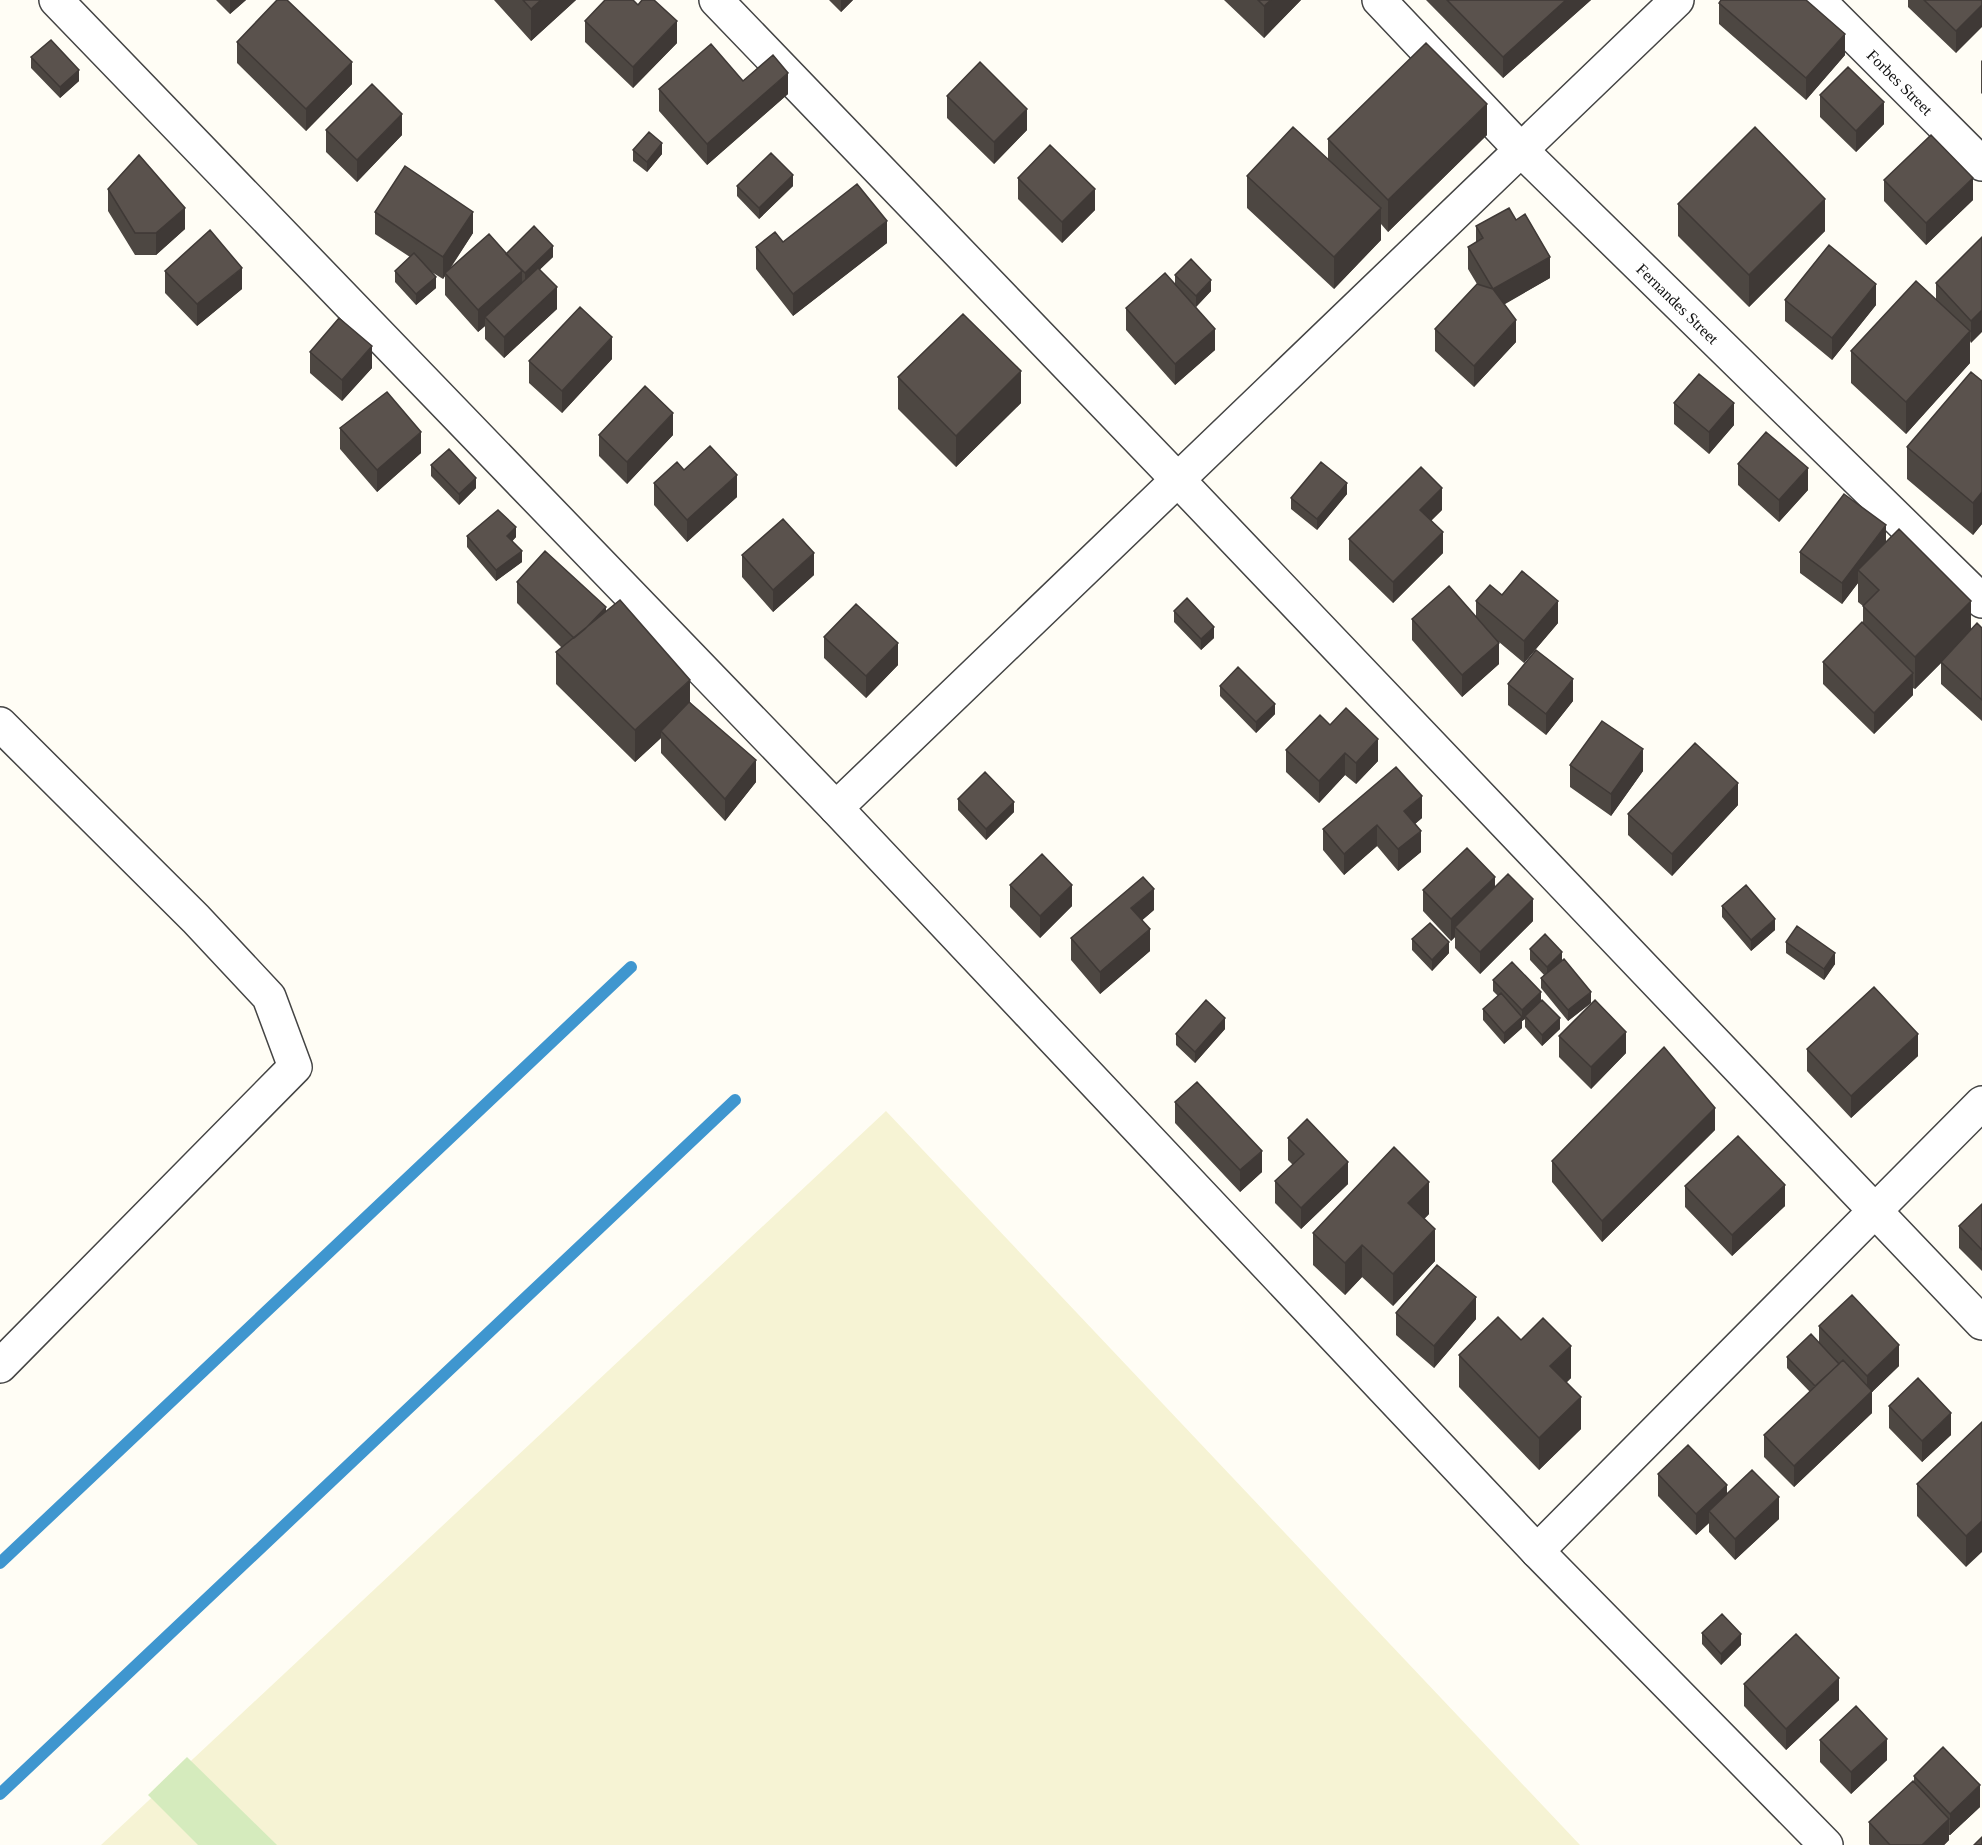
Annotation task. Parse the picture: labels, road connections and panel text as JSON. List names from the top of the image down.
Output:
{
  "streets": {
    "street": ["Forbes Street", "Fernandes Street"]
  }
}
